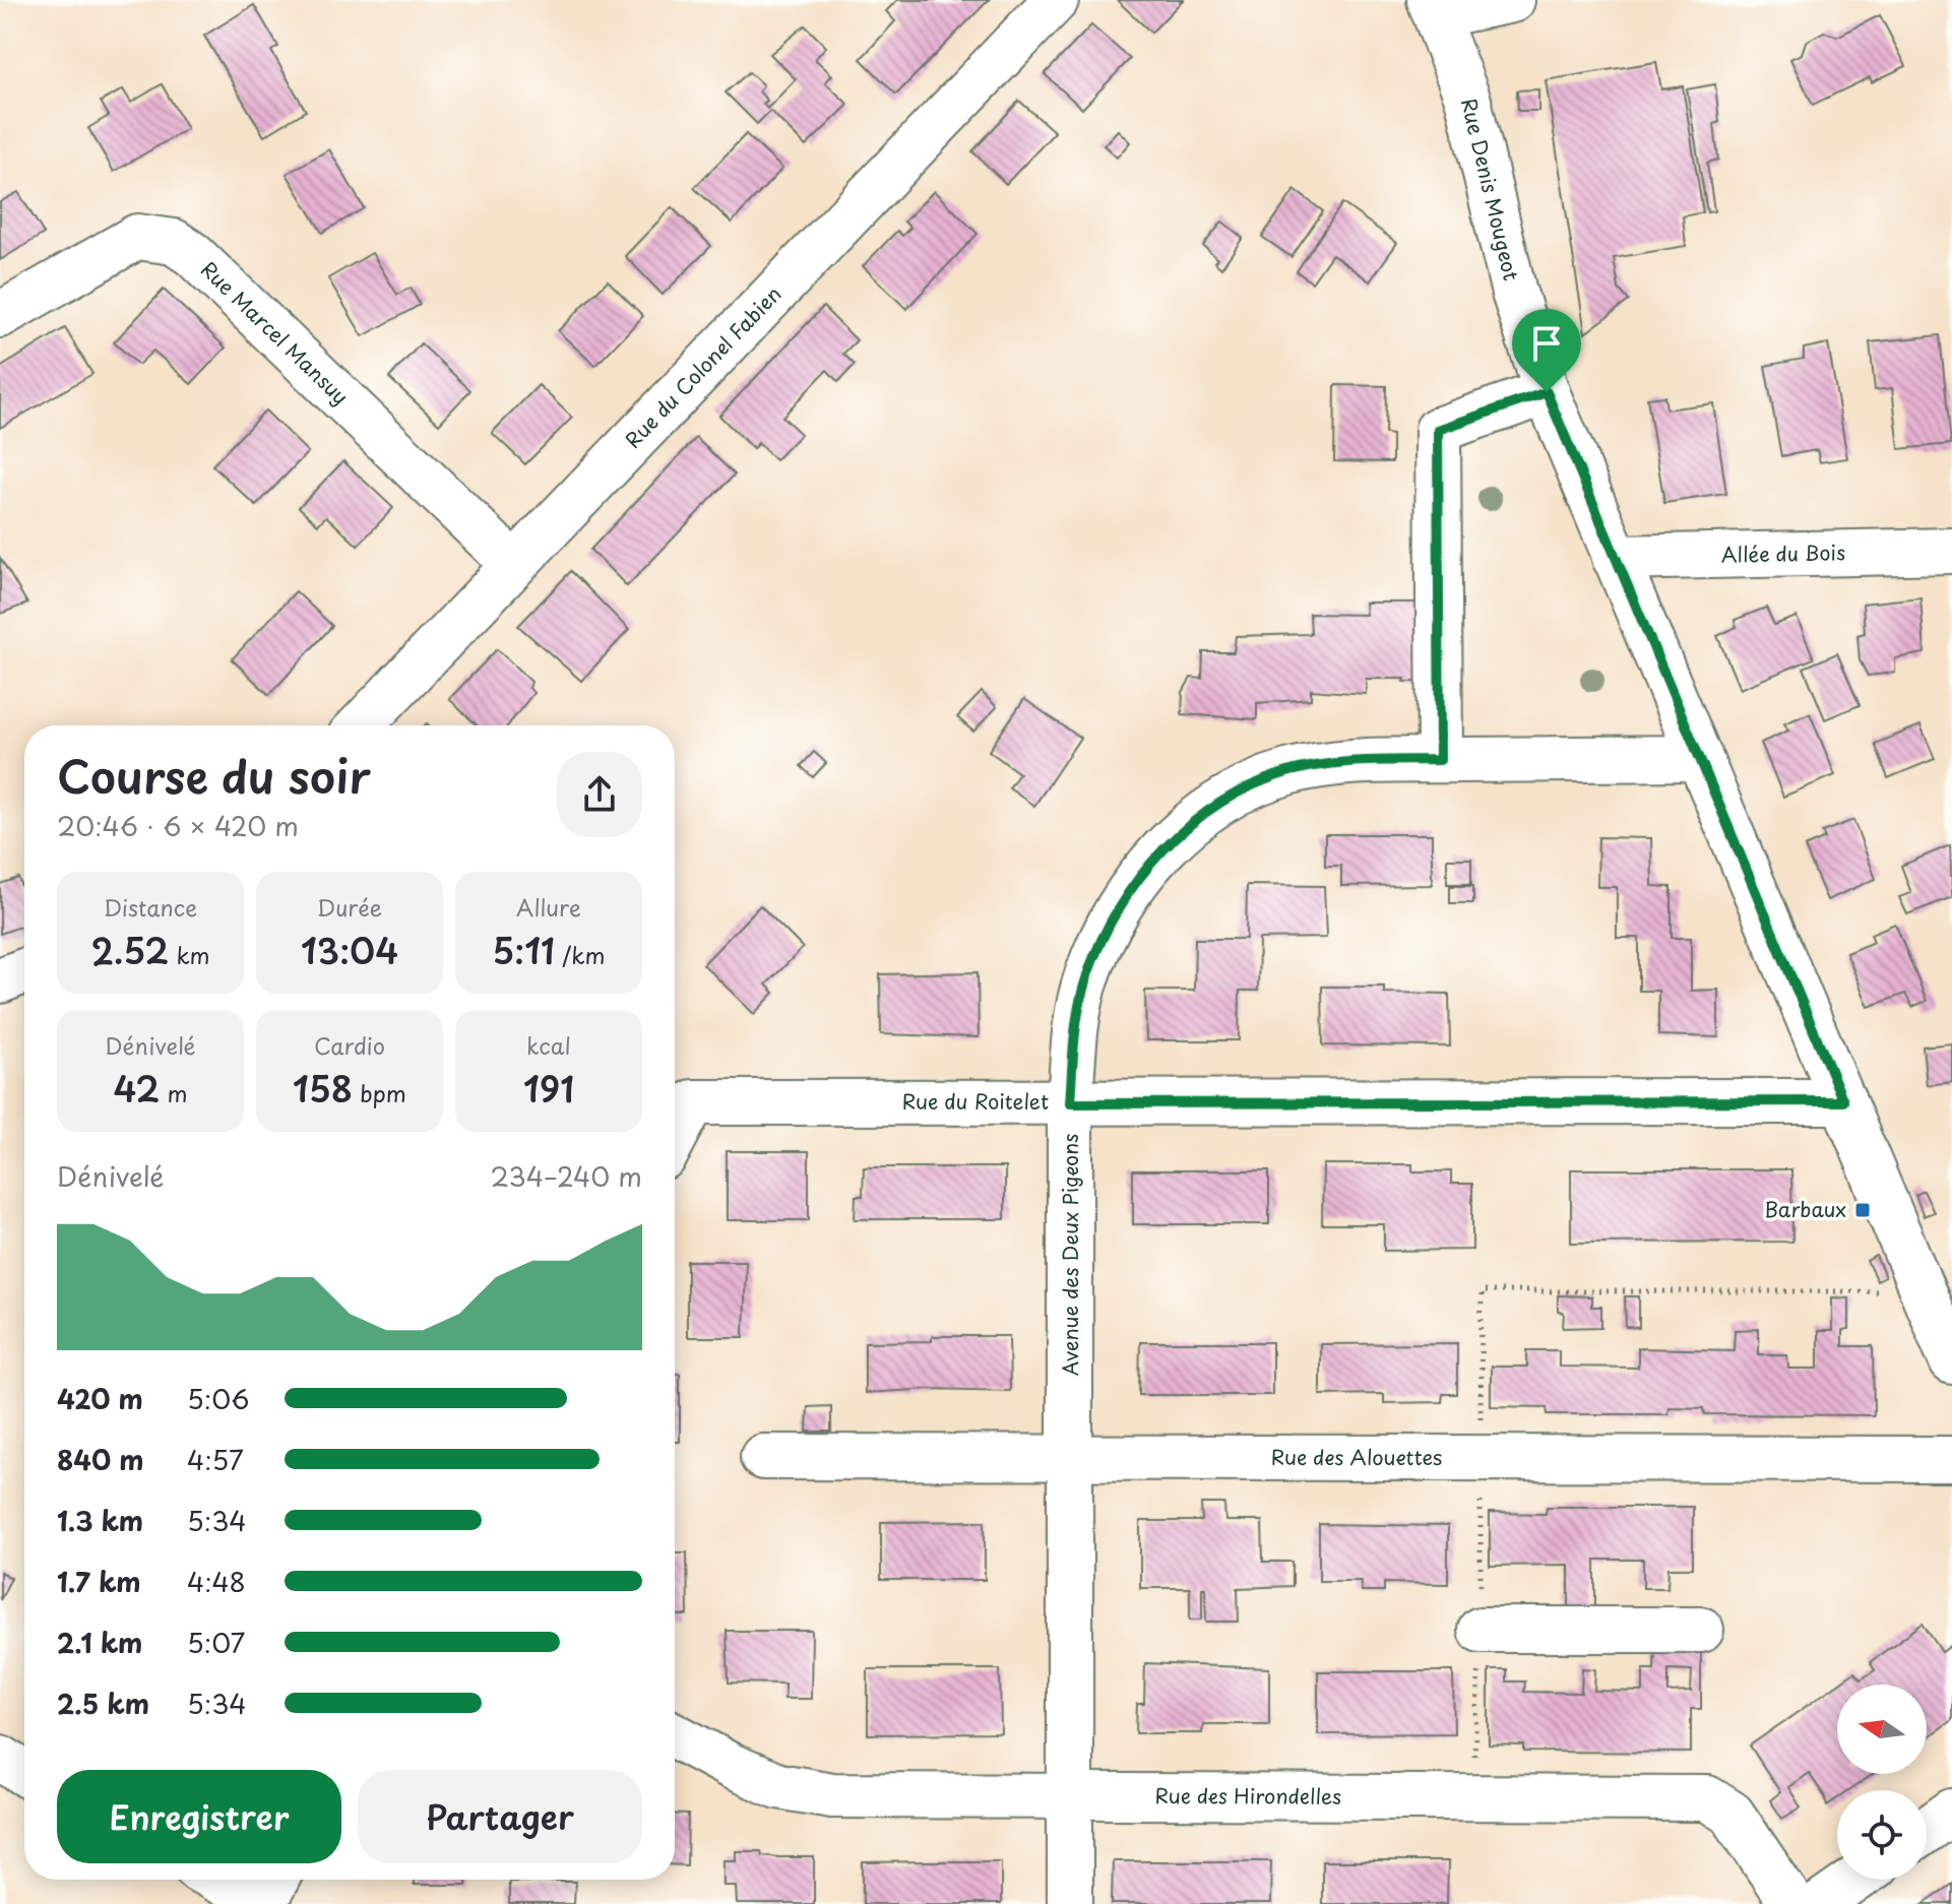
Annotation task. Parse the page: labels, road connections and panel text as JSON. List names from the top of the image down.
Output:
{
  "streets": {
    "street": [
      "Rue Denis Mougeot",
      "Rue Marcel Mansuy",
      "Rue du Colonel Fabien",
      "Allée du Bois",
      "Rue du Roitelet",
      "Avenue des Deux Pigeons",
      "Rue des Alouettes",
      "Rue des Hirondelles"
    ]
  },
  "crossings": [
    ["Rue Denis Mougeot", "Allée du Bois"],
    ["Rue Denis Mougeot", "Rue du Roitelet"],
    ["Rue Denis Mougeot", "Avenue des Deux Pigeons"],
    ["Rue Marcel Mansuy", "Rue du Colonel Fabien"],
    ["Rue du Roitelet", "Avenue des Deux Pigeons"],
    ["Avenue des Deux Pigeons", "Rue des Alouettes"],
    ["Avenue des Deux Pigeons", "Rue des Hirondelles"]
  ],
  "places": {
    "transit": ["Barbaux"]
  },
  "north": "left",
  "page": {
    "heading": ["Course du soir", "20:46 · 6 × 420 m"],
    "stats": [
      ["Distance", "2.52 km"],
      ["Durée", "13:04"],
      ["Allure", "5:11 /km"],
      ["Dénivelé", "42 m"],
      ["Cardio", "158 bpm"],
      ["kcal", "191"]
    ],
    "chart": ["Dénivelé", "234–240 m"],
    "list": [
      {
        "name": "420 m",
        "note": "5:06"
      },
      {
        "name": "840 m",
        "note": "4:57"
      },
      {
        "name": "1.3 km",
        "note": "5:34"
      },
      {
        "name": "1.7 km",
        "note": "4:48"
      },
      {
        "name": "2.1 km",
        "note": "5:07"
      },
      {
        "name": "2.5 km",
        "note": "5:34"
      }
    ],
    "buttons": ["Enregistrer", "Partager"]
  }
}
